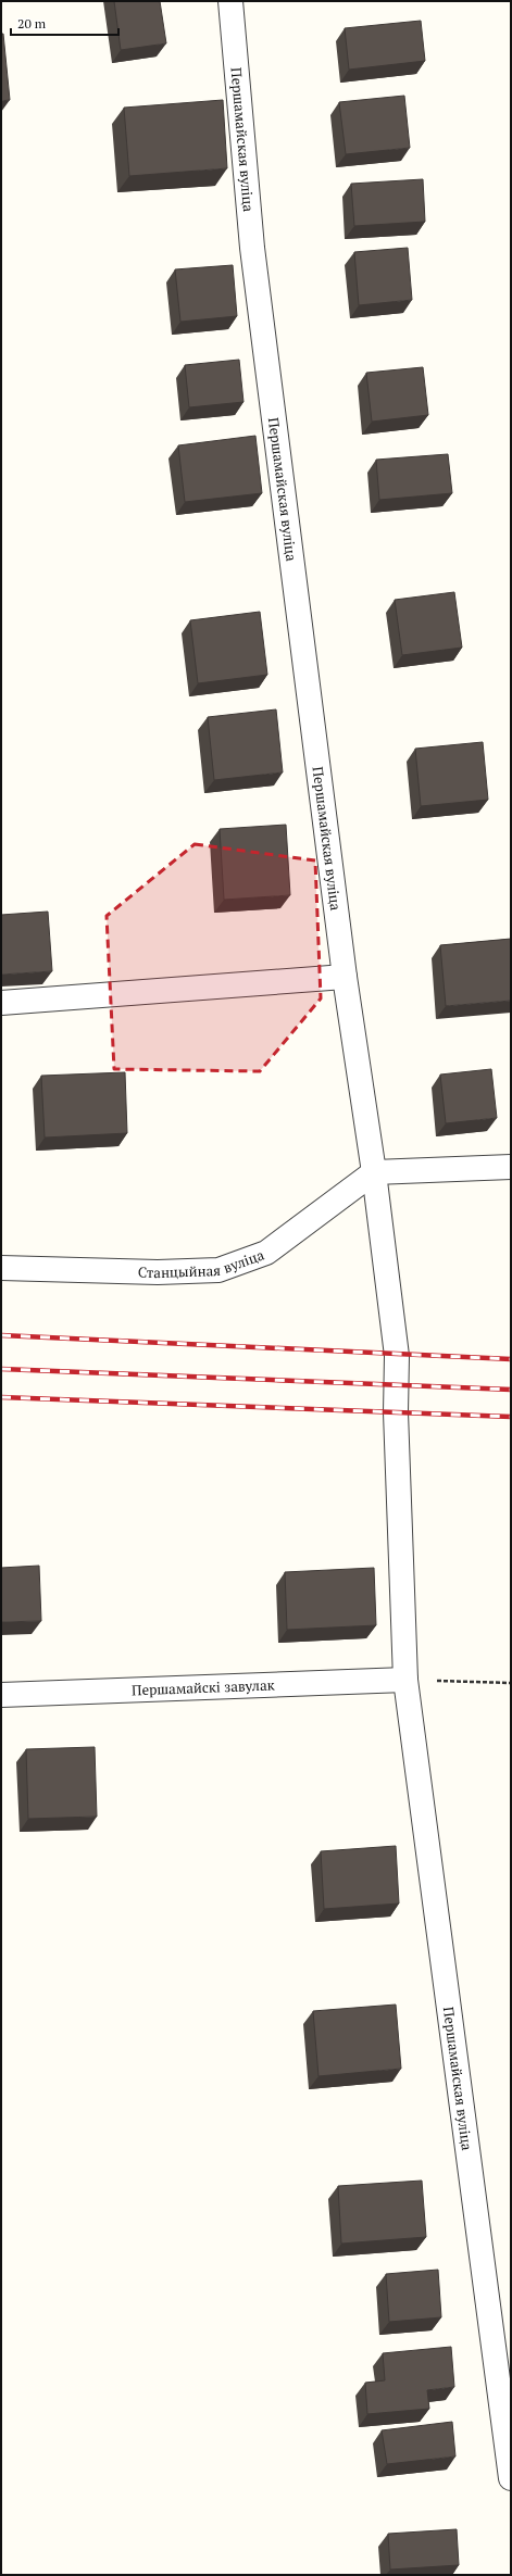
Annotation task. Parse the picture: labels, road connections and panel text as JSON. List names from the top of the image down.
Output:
{
  "streets": {
    "street": ["Першамайская вуліца", "Станцыйная вуліца", "Першамайскі завулак"]
  },
  "crossings": [
    ["Першамайская вуліца", "Станцыйная вуліца"],
    ["Першамайская вуліца", "Першамайскі завулак"]
  ],
  "scale_bar": "20 m"
}
